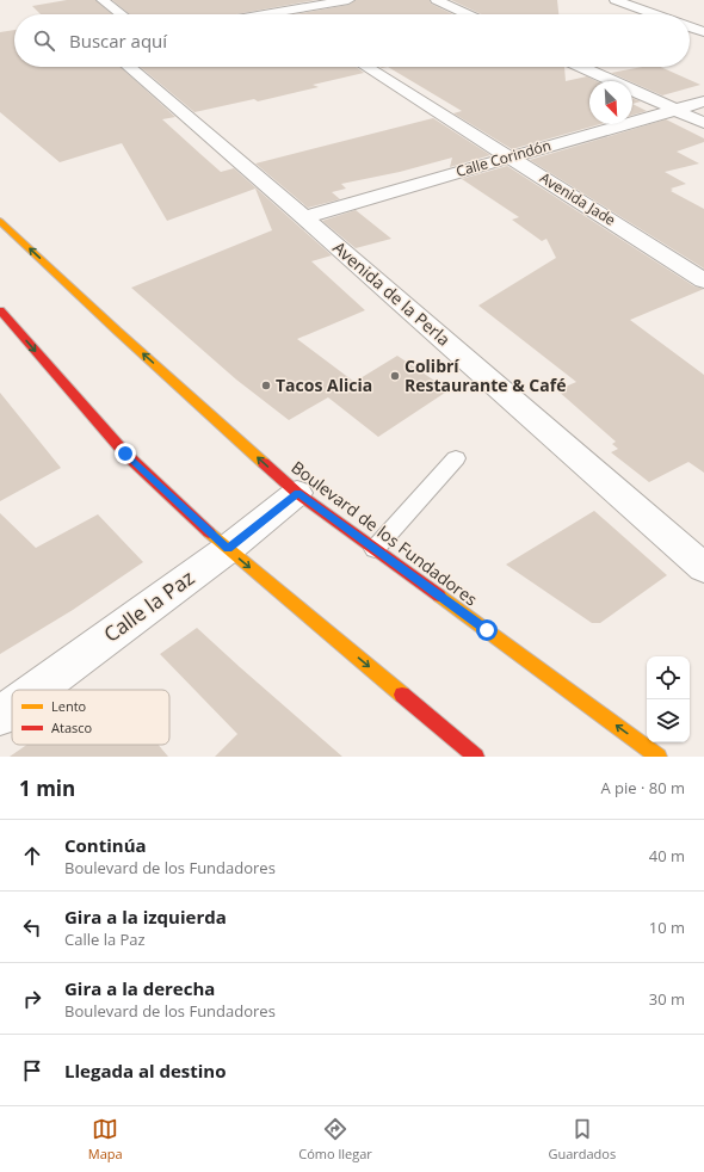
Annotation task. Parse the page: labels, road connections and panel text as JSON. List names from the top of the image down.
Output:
{
  "streets": {
    "main road": ["Boulevard de los Fundadores"],
    "street": [
      "Calle Corindón",
      "Avenida Jade",
      "Avenida de la Perla",
      "Calle la Paz"
    ]
  },
  "crossings": [
    ["Calle Corindón", "Avenida Jade"],
    ["Calle Corindón", "Avenida de la Perla"],
    ["Boulevard de los Fundadores", "Calle la Paz"]
  ],
  "places": ["Colibrí Restaurante & Café", "Tacos Alicia"],
  "legend": ["Lento", "Atasco"],
  "north": "bottom right",
  "page": {
    "search": "Buscar aquí",
    "heading": ["1 min", "A pie · 80 m"],
    "list": [
      ["Continúa", "Boulevard de los Fundadores", "40 m"],
      ["Gira a la izquierda", "Calle la Paz", "10 m"],
      ["Gira a la derecha", "Boulevard de los Fundadores", "30 m"],
      "Llegada al destino"
    ],
    "nav": ["Mapa", "Cómo llegar", "Guardados"]
  }
}
